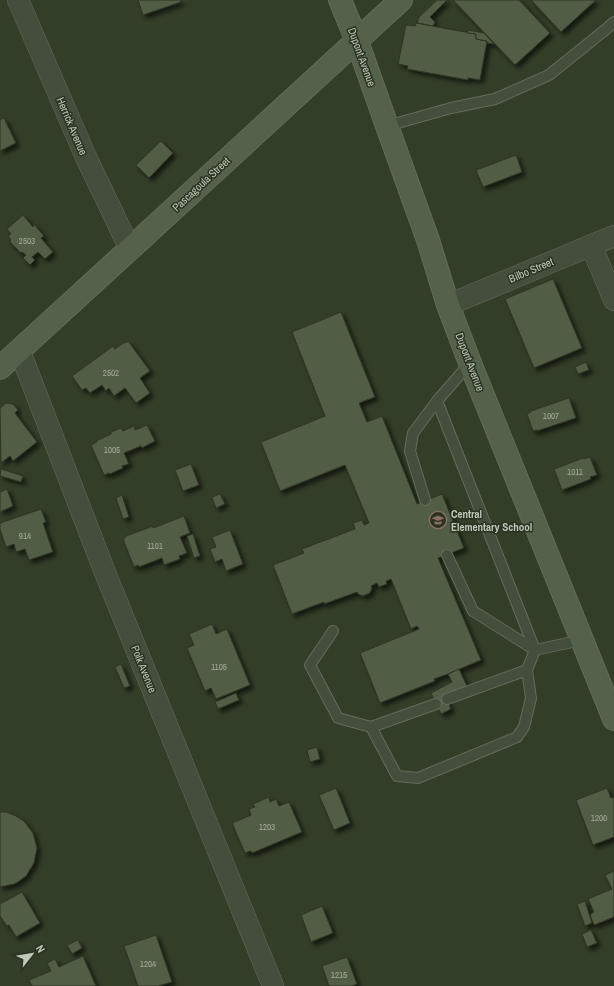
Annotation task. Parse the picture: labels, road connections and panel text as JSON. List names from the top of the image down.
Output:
{
  "streets": {
    "street": [
      "Dupont Avenue",
      "Herrick Avenue",
      "Pascagoula Street",
      "Bilbo Street",
      "Polk Avenue"
    ]
  },
  "crossings": [
    ["Dupont Avenue", "Pascagoula Street"],
    ["Dupont Avenue", "Bilbo Street"],
    ["Herrick Avenue", "Pascagoula Street"],
    ["Pascagoula Street", "Polk Avenue"]
  ],
  "places": {
    "school or university": ["Central Elementary School"]
  },
  "house_numbers": [
    "2503",
    "2502",
    "1007",
    "1005",
    "1011",
    "914",
    "1101",
    "1105",
    "1200",
    "1203",
    "1204",
    "1215"
  ],
  "north": "top right"
}
